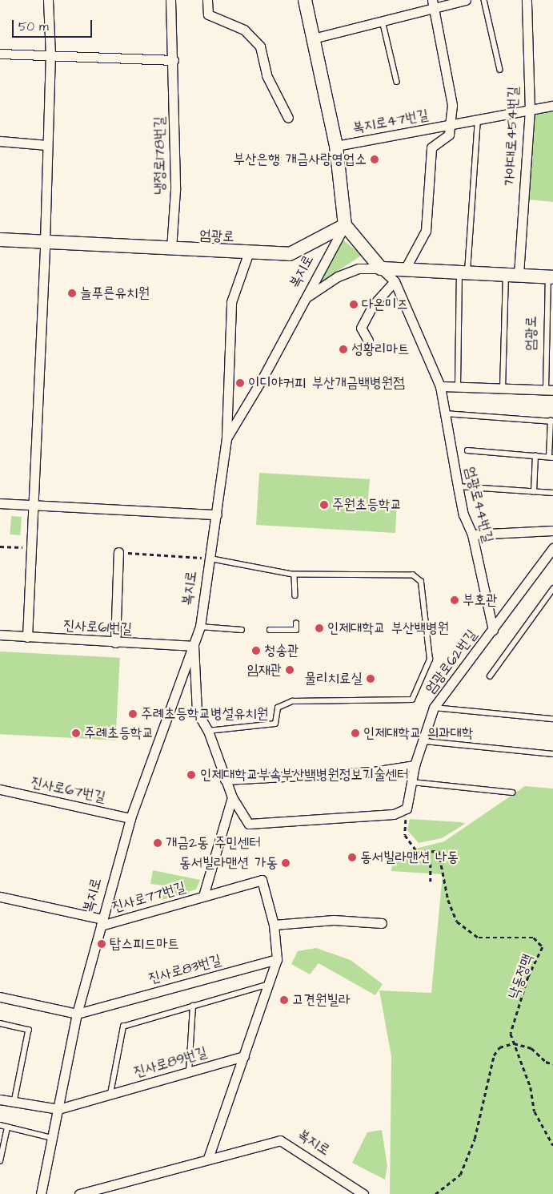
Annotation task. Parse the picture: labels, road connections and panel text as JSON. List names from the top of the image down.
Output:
{
  "streets": {
    "main road": ["엄광로"],
    "street": [
      "복지로47번길",
      "가야대로454번길",
      "냉정로178번길",
      "복지로",
      "엄광로44번길",
      "진사로61번길",
      "엄광로62번길",
      "진사로67번길",
      "진사로77번길",
      "진사로83번길",
      "진사로89번길"
    ],
    "path": ["낙동정맥"]
  },
  "crossings": [
    ["복지로47번길", "가야대로454번길"],
    ["복지로47번길", "엄광로"],
    ["가야대로454번길", "엄광로"],
    ["냉정로178번길", "엄광로"],
    ["엄광로", "복지로"],
    ["엄광로", "엄광로44번길"],
    ["복지로", "진사로61번길"],
    ["복지로", "진사로67번길"],
    ["복지로", "진사로77번길"],
    ["복지로", "진사로83번길"],
    ["복지로", "진사로89번길"],
    ["엄광로44번길", "엄광로62번길"],
    ["엄광로62번길", "낙동정맥"],
    ["진사로77번길", "진사로83번길"]
  ],
  "places": [
    "부산은행 개금사랑영업소",
    "늘푸른유치원",
    "다온미즈",
    "성황리마트",
    "이디야커피 부산개금백병원점",
    "주원초등학교",
    "부호관",
    "인제대학교 부산백병원",
    "청송관",
    "임재관",
    "물리치료실",
    "주례초등학교병설유치원",
    "주례초등학교",
    "인제대학교 의과대학",
    "인제대학교부속부산백병원정보기술센터",
    "개금2동 주민센터",
    "동서빌라맨션 나동",
    "동서빌라맨션 가동",
    "탑스피드마트",
    "고견원빌라"
  ],
  "scale_bar": "50 m"
}
